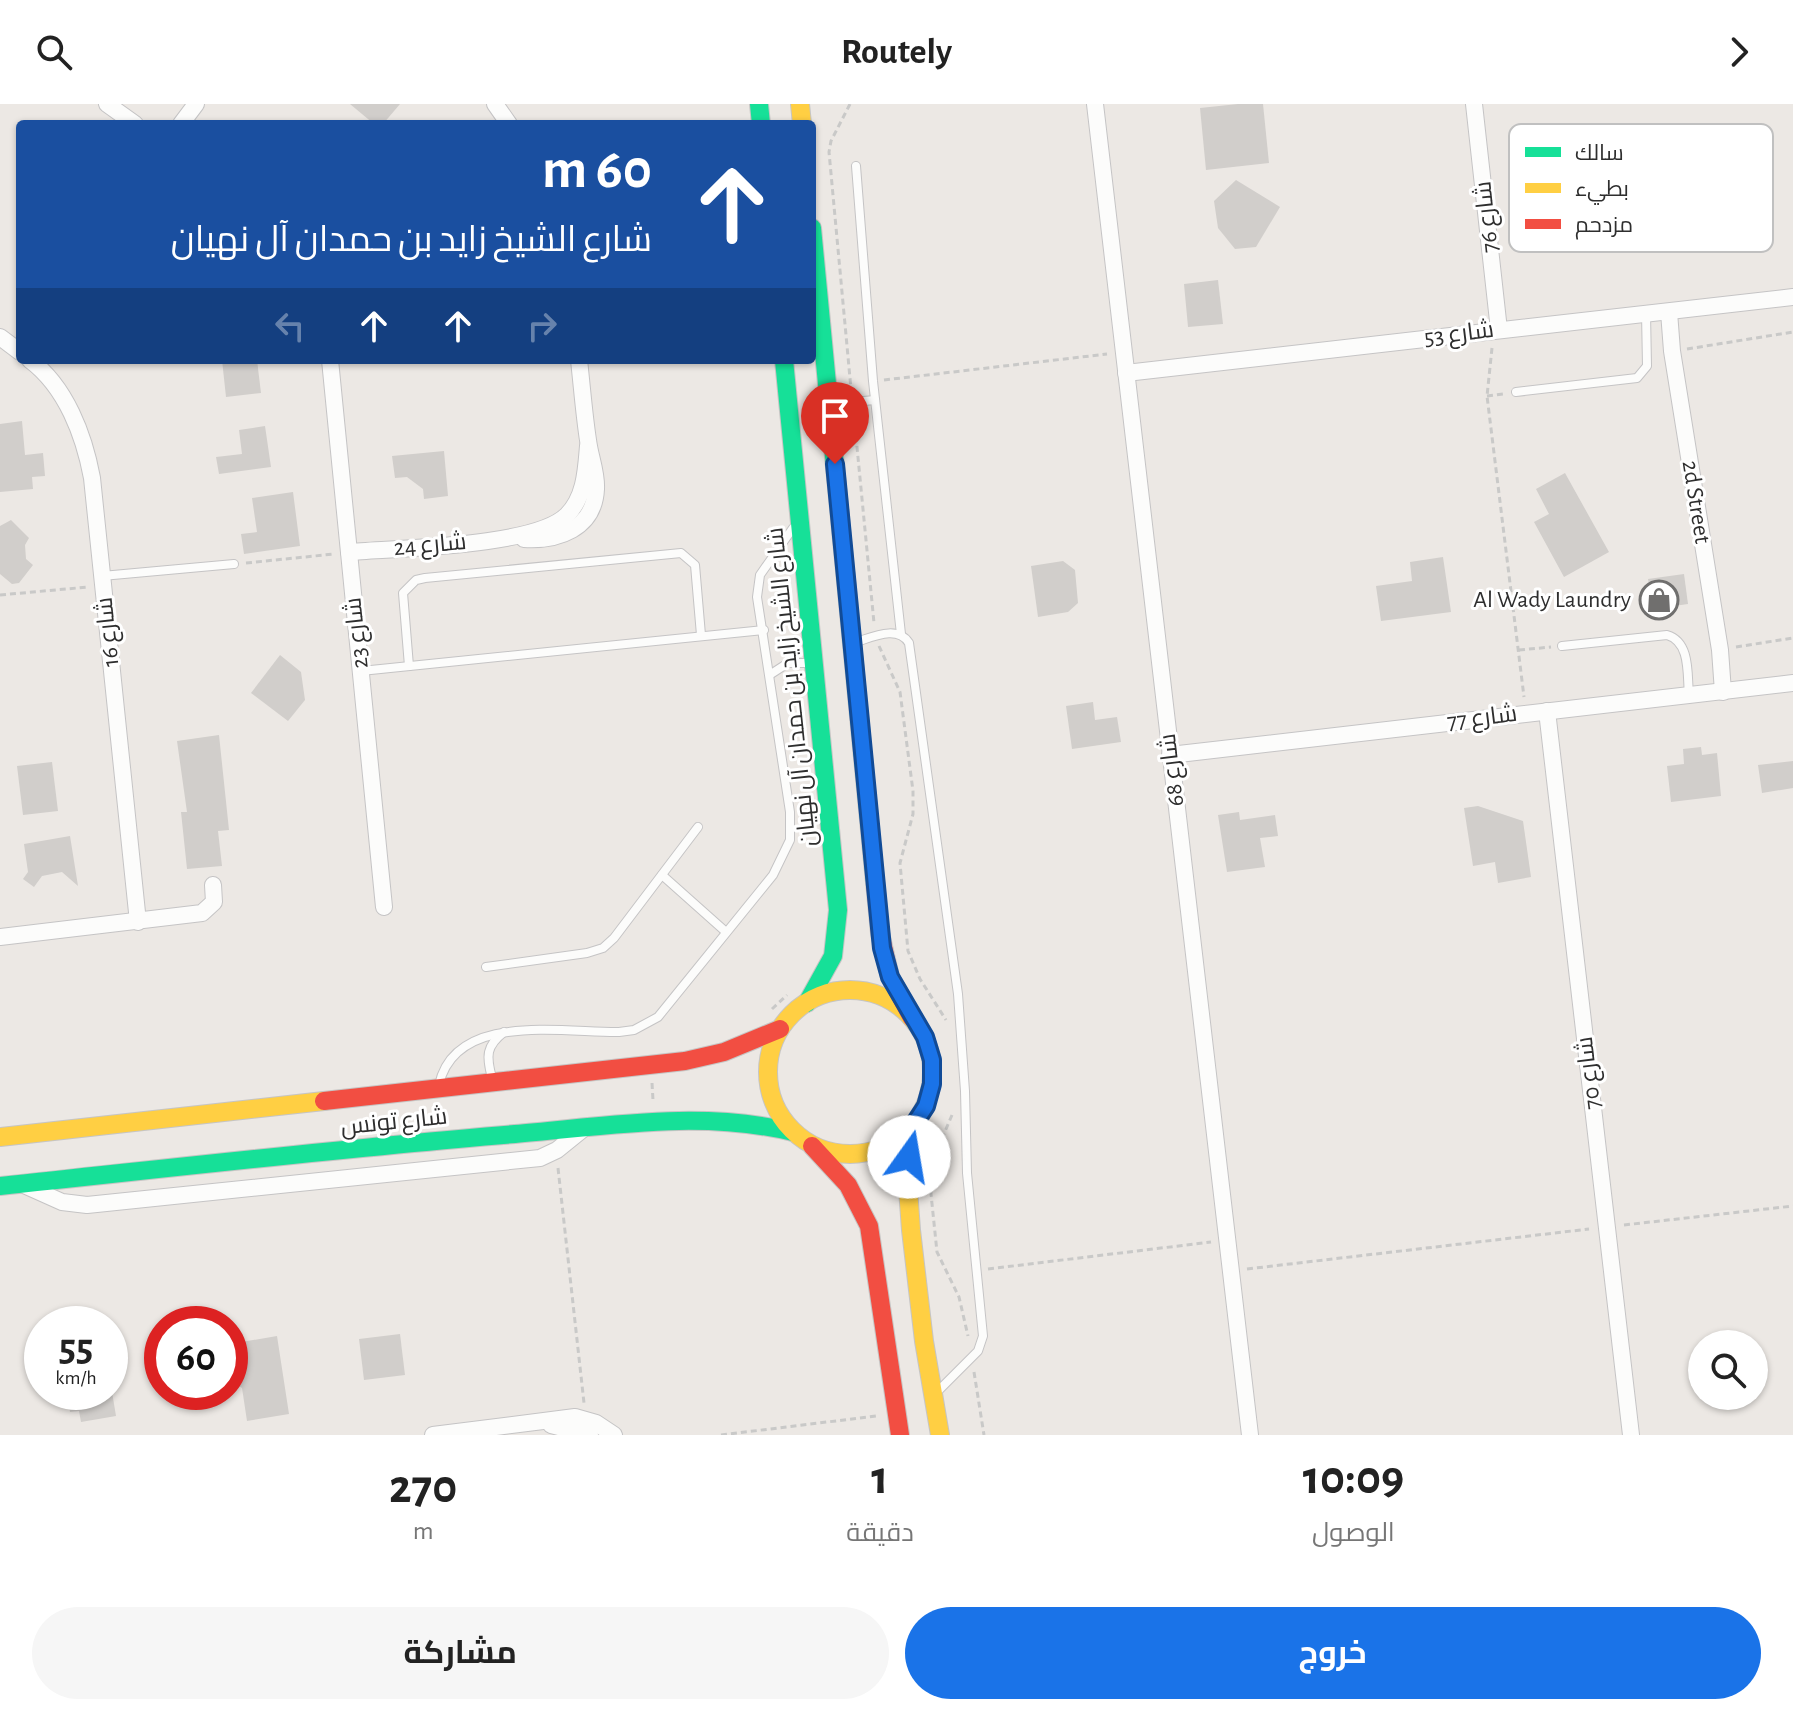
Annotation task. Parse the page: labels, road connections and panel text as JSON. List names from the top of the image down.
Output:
{
  "streets": {
    "main road": ["شارع الشيخ زايد بن حمدان آل نهيان", "شارع تونس"],
    "street": [
      "شارع 76",
      "شارع 53",
      "2d Street",
      "شارع 24",
      "شارع 16",
      "شارع 23",
      "شارع 77",
      "شارع 68",
      "شارع 70"
    ]
  },
  "crossings": [
    ["شارع 76", "شارع 53"],
    ["شارع 53", "2d Street"],
    ["شارع 53", "شارع 68"],
    ["2d Street", "شارع 77"],
    ["شارع 24", "شارع 23"],
    ["شارع الشيخ زايد بن حمدان آل نهيان", "شارع تونس"],
    ["شارع 77", "شارع 68"],
    ["شارع 77", "شارع 70"]
  ],
  "places": {
    "shop": ["Al Wady Laundry"]
  },
  "legend": ["سالك", "بطيء", "مزدحم"],
  "page": {
    "header": "Routely",
    "turn": ["60 m", "شارع الشيخ زايد بن حمدان آل نهيان"],
    "speed": "55 km/h",
    "limit": "60",
    "eta": [
      "10:09",
      "الوصول",
      "1",
      "دقيقة",
      "270",
      "m"
    ],
    "buttons": ["خروج", "مشاركة"]
  }
}
